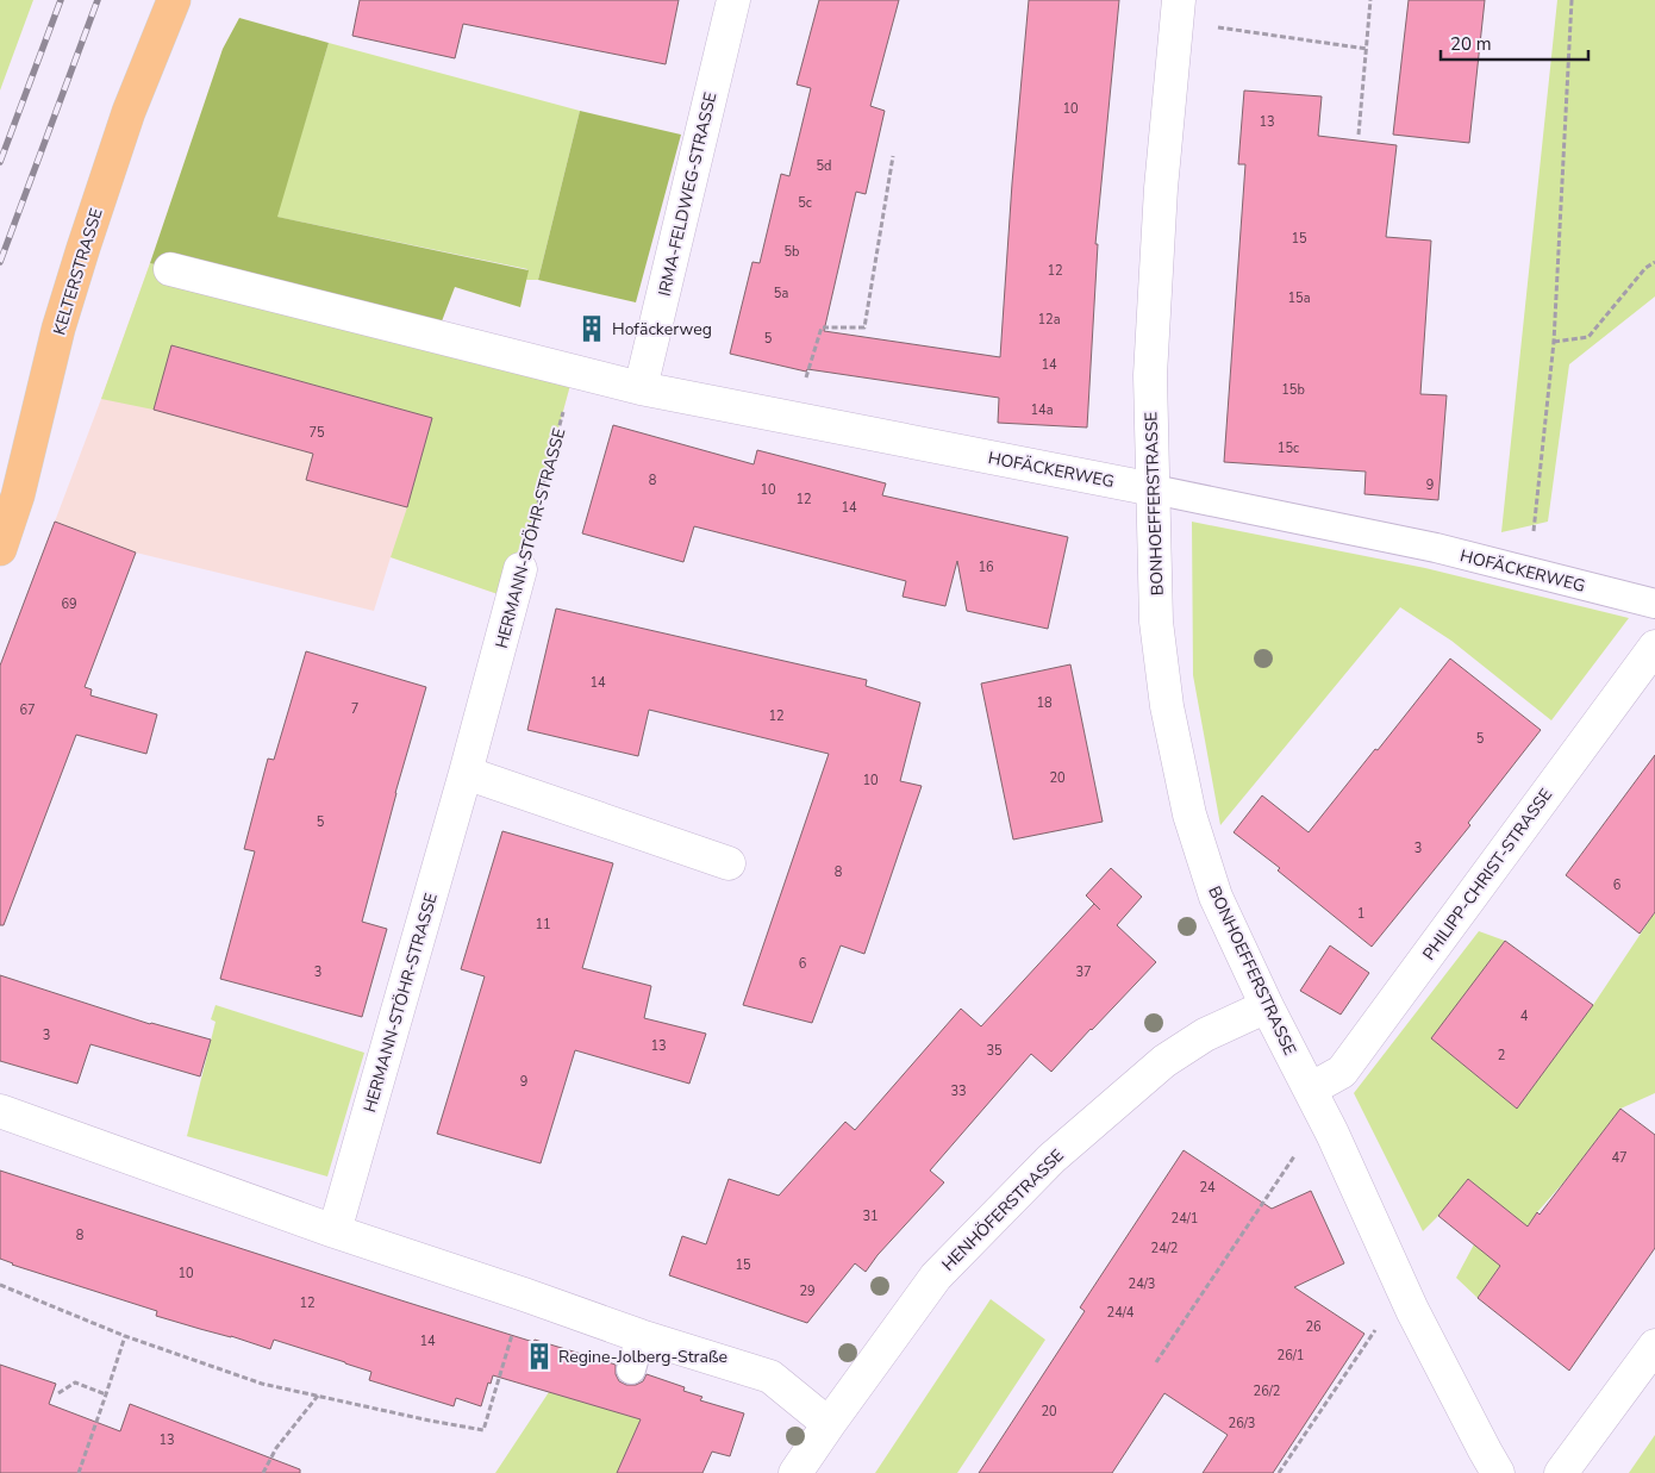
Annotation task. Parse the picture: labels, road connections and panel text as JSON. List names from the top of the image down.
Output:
{
  "streets": {
    "main road": ["KELTERSTRASSE"],
    "street": [
      "IRMA-FELDWEG-STRASSE",
      "HOFÄCKERWEG",
      "BONHOEFFERSTRASSE",
      "HERMANN-STÖHR-STRASSE",
      "PHILIPP-CHRIST-STRASSE",
      "HENHÖFERSTRASSE"
    ]
  },
  "crossings": [
    ["IRMA-FELDWEG-STRASSE", "HOFÄCKERWEG"],
    ["HOFÄCKERWEG", "BONHOEFFERSTRASSE"],
    ["HOFÄCKERWEG", "HERMANN-STÖHR-STRASSE"],
    ["BONHOEFFERSTRASSE", "PHILIPP-CHRIST-STRASSE"],
    ["BONHOEFFERSTRASSE", "HENHÖFERSTRASSE"]
  ],
  "places": {
    "building": ["Hofäckerweg", "Regine-Jolberg-Straße"]
  },
  "house_numbers": [
    "10",
    "13",
    "5d",
    "5c",
    "15",
    "5b",
    "12",
    "5a",
    "15a",
    "12a",
    "5",
    "14",
    "15b",
    "14a",
    "75",
    "15c",
    "8",
    "9",
    "10",
    "12",
    "14",
    "16",
    "69",
    "14",
    "18",
    "7",
    "67",
    "12",
    "5",
    "20",
    "10",
    "5",
    "3",
    "8",
    "6",
    "1",
    "11",
    "6",
    "3",
    "37",
    "4",
    "3",
    "13",
    "35",
    "2",
    "9",
    "33",
    "47",
    "24",
    "31",
    "24/1",
    "8",
    "24/2",
    "15",
    "10",
    "24/3",
    "29",
    "12",
    "24/4",
    "26",
    "14",
    "26/1",
    "26/2",
    "20",
    "26/3",
    "13"
  ],
  "scale_bar": "20 m"
}
